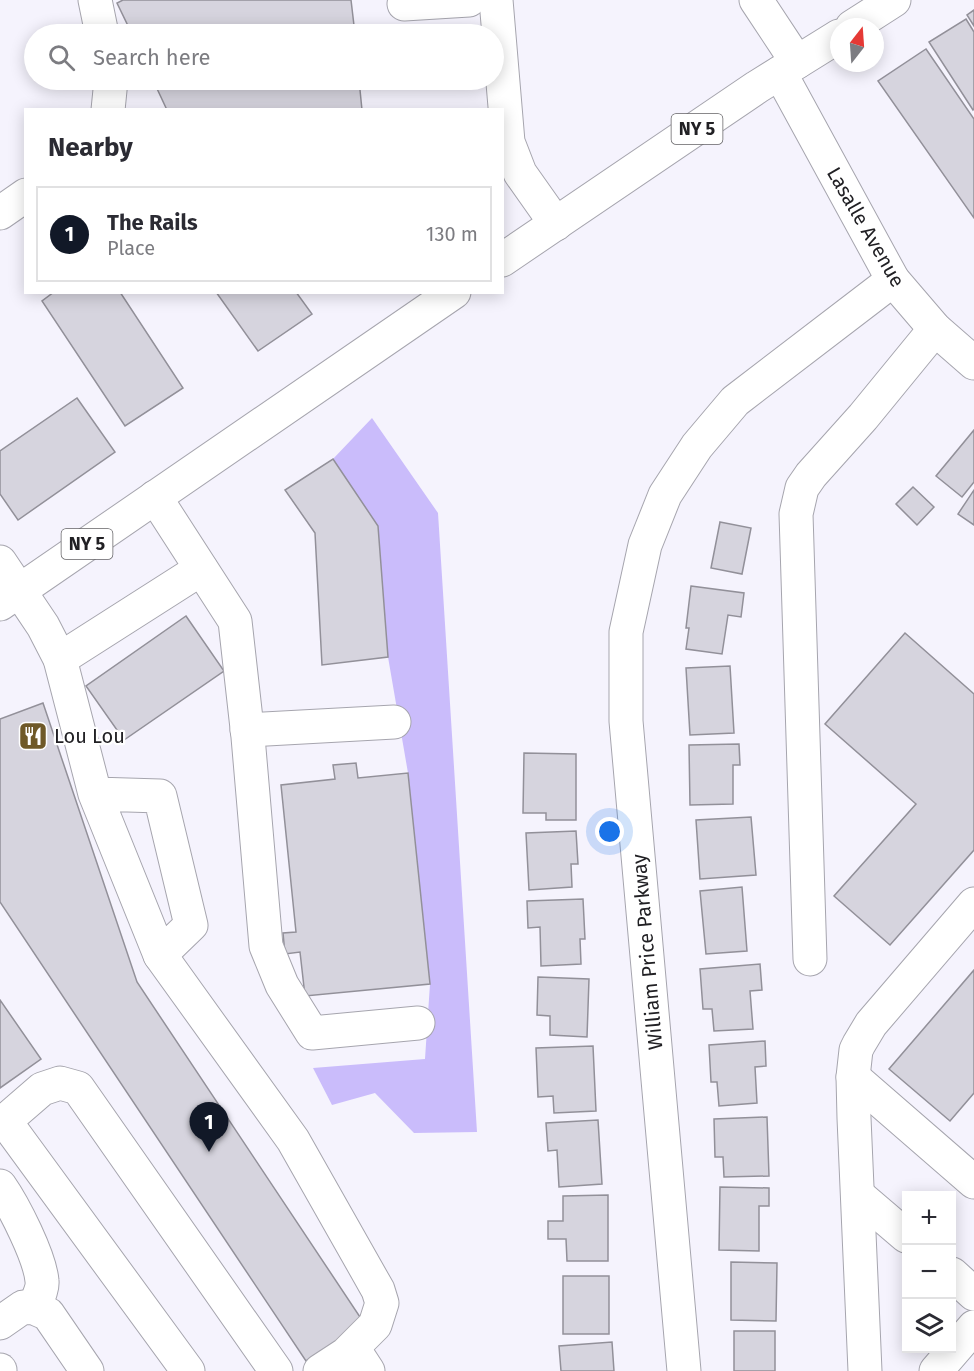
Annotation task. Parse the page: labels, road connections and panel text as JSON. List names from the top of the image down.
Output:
{
  "streets": {
    "street": ["NY 5", "Lasalle Avenue", "William Price Parkway"]
  },
  "crossings": [
    ["NY 5", "Lasalle Avenue"],
    ["Lasalle Avenue", "William Price Parkway"]
  ],
  "places": {
    "restaurant": ["Lou Lou"]
  },
  "north": "top",
  "page": {
    "search": "Search here",
    "heading": "Nearby",
    "list": [
      {
        "mark": "1",
        "name": "The Rails",
        "note": "Place",
        "value": "130 m"
      }
    ],
    "pins": "1",
    "map_buttons": ["+", "−"]
  }
}
